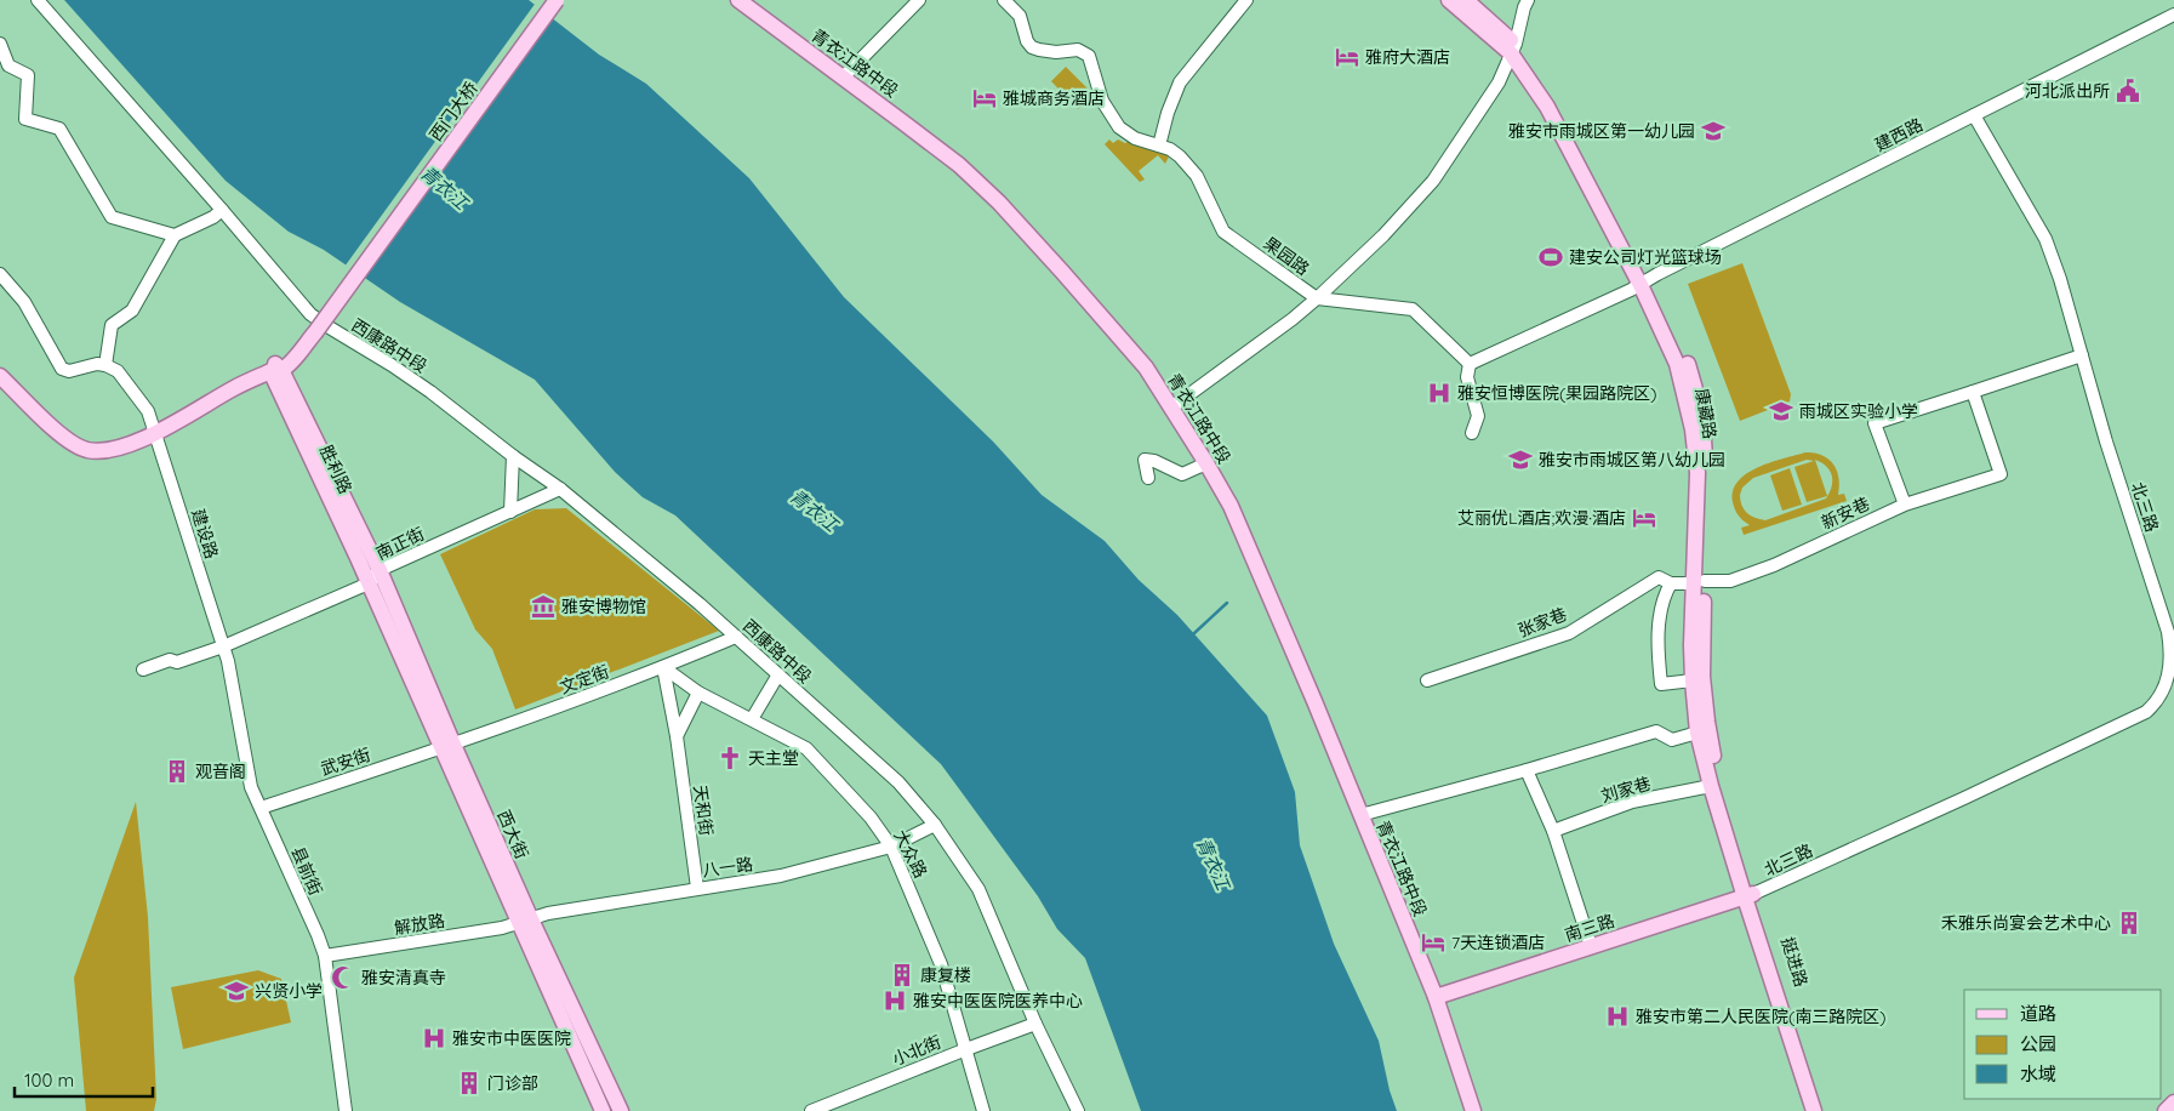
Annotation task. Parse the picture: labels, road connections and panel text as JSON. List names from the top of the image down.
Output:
{
  "streets": {
    "main road": [
      "青衣江路中段",
      "西门大桥",
      "康藏路",
      "胜利路",
      "西大街",
      "南三路",
      "挺进路"
    ],
    "street": [
      "建西路",
      "果园路",
      "西康路中段",
      "北三路",
      "新安巷",
      "建设路",
      "南正街",
      "张家巷",
      "文定街",
      "武安街",
      "刘家巷",
      "天和街",
      "大众路",
      "八一路",
      "县前街",
      "解放路",
      "小北街"
    ]
  },
  "crossings": [
    ["青衣江路中段", "南三路"],
    ["西门大桥", "西康路中段"],
    ["建西路", "康藏路"],
    ["建西路", "北三路"],
    ["西康路中段", "南正街"],
    ["西康路中段", "文定街"],
    ["西康路中段", "八一路"],
    ["西康路中段", "小北街"],
    ["康藏路", "北三路"],
    ["康藏路", "新安巷"],
    ["康藏路", "张家巷"],
    ["康藏路", "刘家巷"],
    ["康藏路", "南三路"],
    ["康藏路", "挺进路"],
    ["胜利路", "南正街"],
    ["胜利路", "西大街"],
    ["北三路", "南三路"],
    ["北三路", "挺进路"],
    ["新安巷", "张家巷"],
    ["建设路", "南正街"],
    ["建设路", "县前街"],
    ["南正街", "西大街"],
    ["南正街", "县前街"],
    ["文定街", "武安街"],
    ["文定街", "天和街"],
    ["文定街", "西大街"],
    ["文定街", "大众路"],
    ["武安街", "西大街"],
    ["武安街", "县前街"],
    ["天和街", "大众路"],
    ["天和街", "八一路"],
    ["西大街", "八一路"],
    ["西大街", "解放路"],
    ["大众路", "八一路"],
    ["大众路", "小北街"],
    ["八一路", "解放路"],
    ["县前街", "解放路"],
    ["南三路", "挺进路"]
  ],
  "water": ["青衣江"],
  "places": {
    "hotel": [
      "雅府大酒店",
      "雅城商务酒店",
      "艾丽优L酒店;欢漫·酒店",
      "7天连锁酒店"
    ],
    "public building": ["河北派出所"],
    "school or university": [
      "雅安市雨城区第一幼儿园",
      "雨城区实验小学",
      "雅安市雨城区第八幼儿园",
      "兴贤小学"
    ],
    "sports": ["建安公司灯光篮球场"],
    "hospital": [
      "雅安恒博医院(果园路院区)",
      "雅安中医医院医养中心",
      "雅安市第二人民医院(南三路院区)",
      "雅安市中医医院"
    ],
    "museum": ["雅安博物馆"],
    "church": ["天主堂"],
    "building": [
      "观音阁",
      "禾雅乐尚宴会艺术中心",
      "康复楼",
      "门诊部"
    ],
    "mosque": ["雅安清真寺"]
  },
  "legend": ["道路", "公园", "水域"],
  "scale_bar": "100 m"
}
